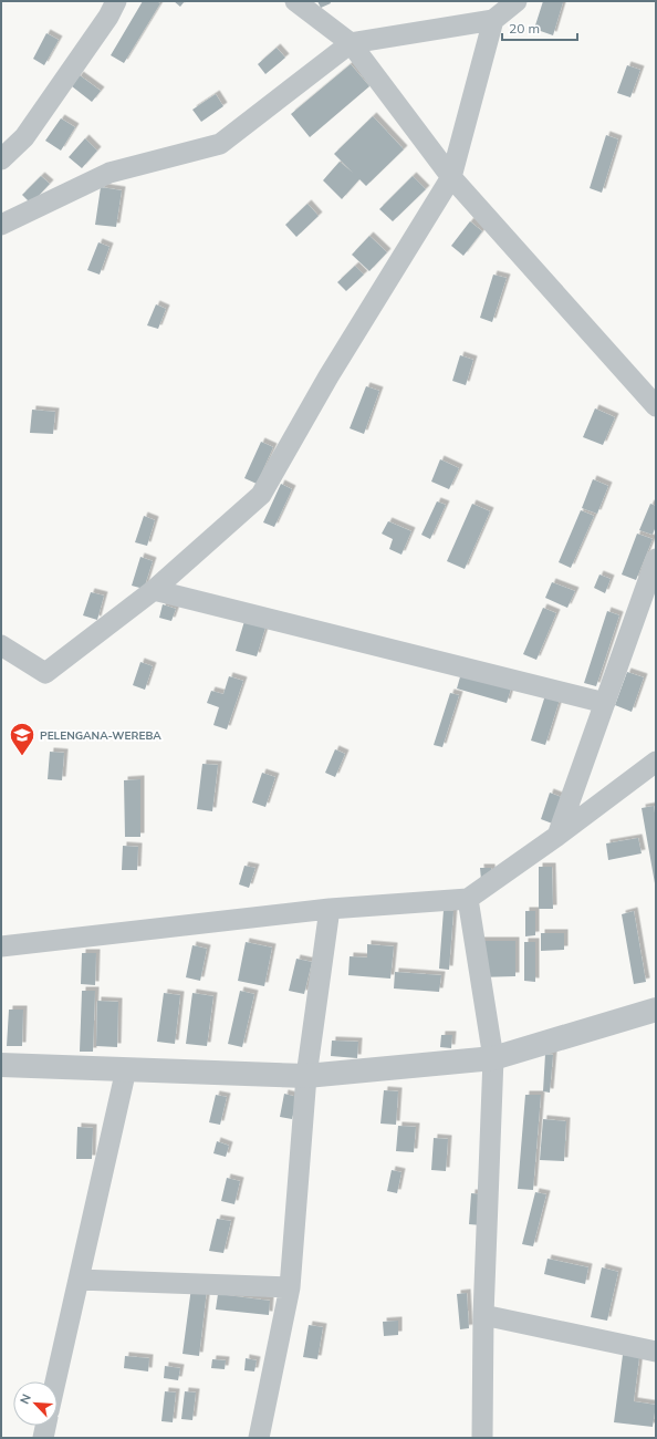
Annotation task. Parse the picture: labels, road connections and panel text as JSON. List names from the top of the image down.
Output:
{
  "places": {
    "school or university": ["PELENGANA-WEREBA"]
  },
  "scale_bar": "20 m",
  "north": "top left"
}
